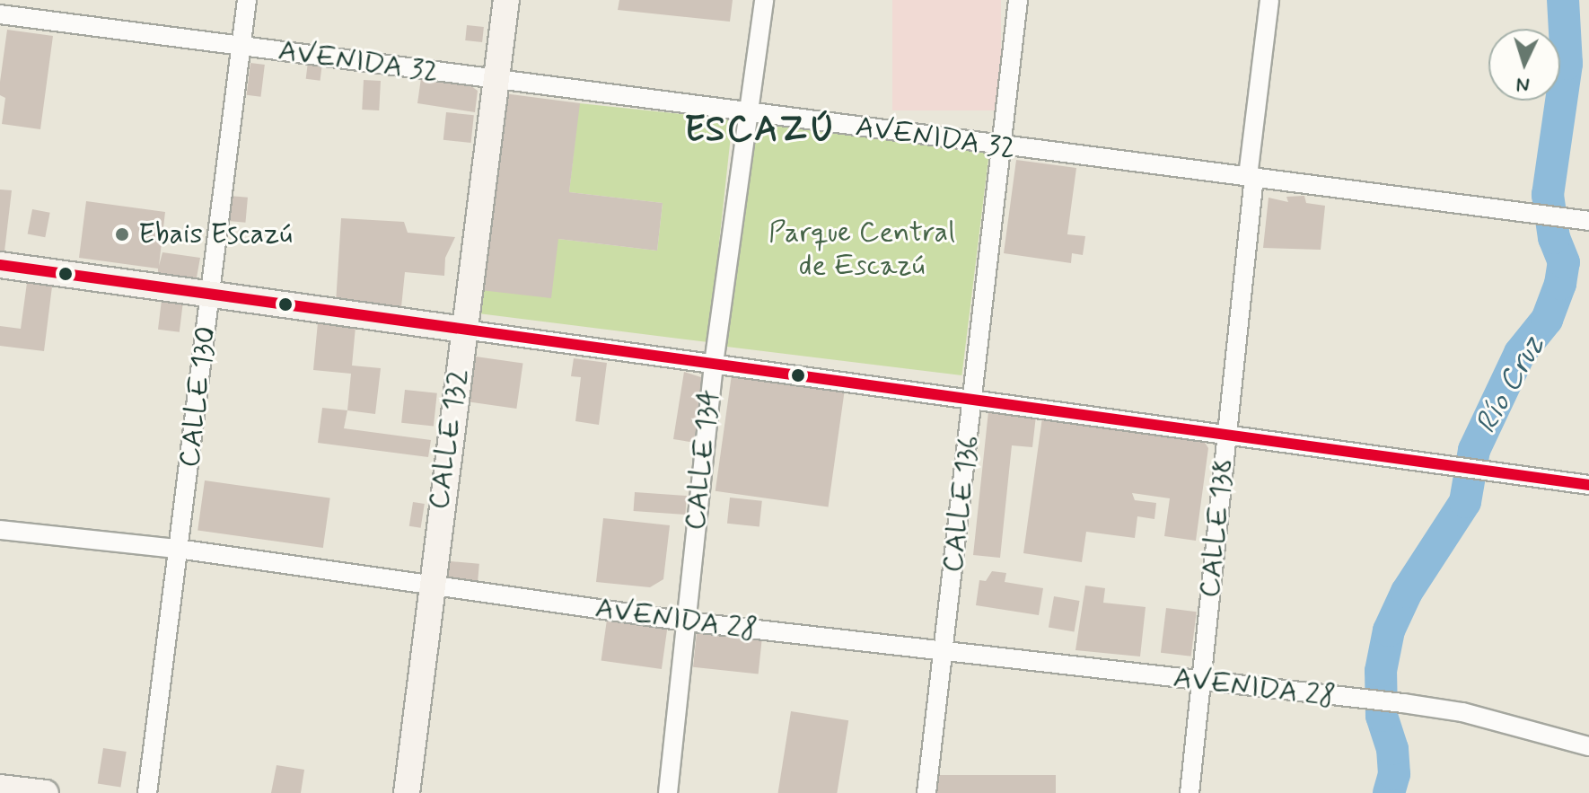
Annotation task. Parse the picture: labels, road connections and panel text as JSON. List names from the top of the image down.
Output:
{
  "streets": {
    "main road": ["CALLE 132"],
    "street": [
      "AVENIDA 32",
      "CALLE 130",
      "CALLE 134",
      "CALLE 136",
      "CALLE 138",
      "AVENIDA 28"
    ]
  },
  "crossings": [
    ["AVENIDA 32", "CALLE 130"],
    ["AVENIDA 32", "CALLE 132"],
    ["AVENIDA 32", "CALLE 134"],
    ["AVENIDA 32", "CALLE 136"],
    ["AVENIDA 32", "CALLE 138"],
    ["CALLE 130", "AVENIDA 28"],
    ["CALLE 132", "AVENIDA 28"],
    ["CALLE 134", "AVENIDA 28"],
    ["CALLE 136", "AVENIDA 28"],
    ["CALLE 138", "AVENIDA 28"]
  ],
  "districts": ["ESCAZÚ"],
  "water": ["Río Cruz"],
  "parks": ["Parque Central de Escazú"],
  "places": ["Ebais Escazú"],
  "north": "bottom"
}
